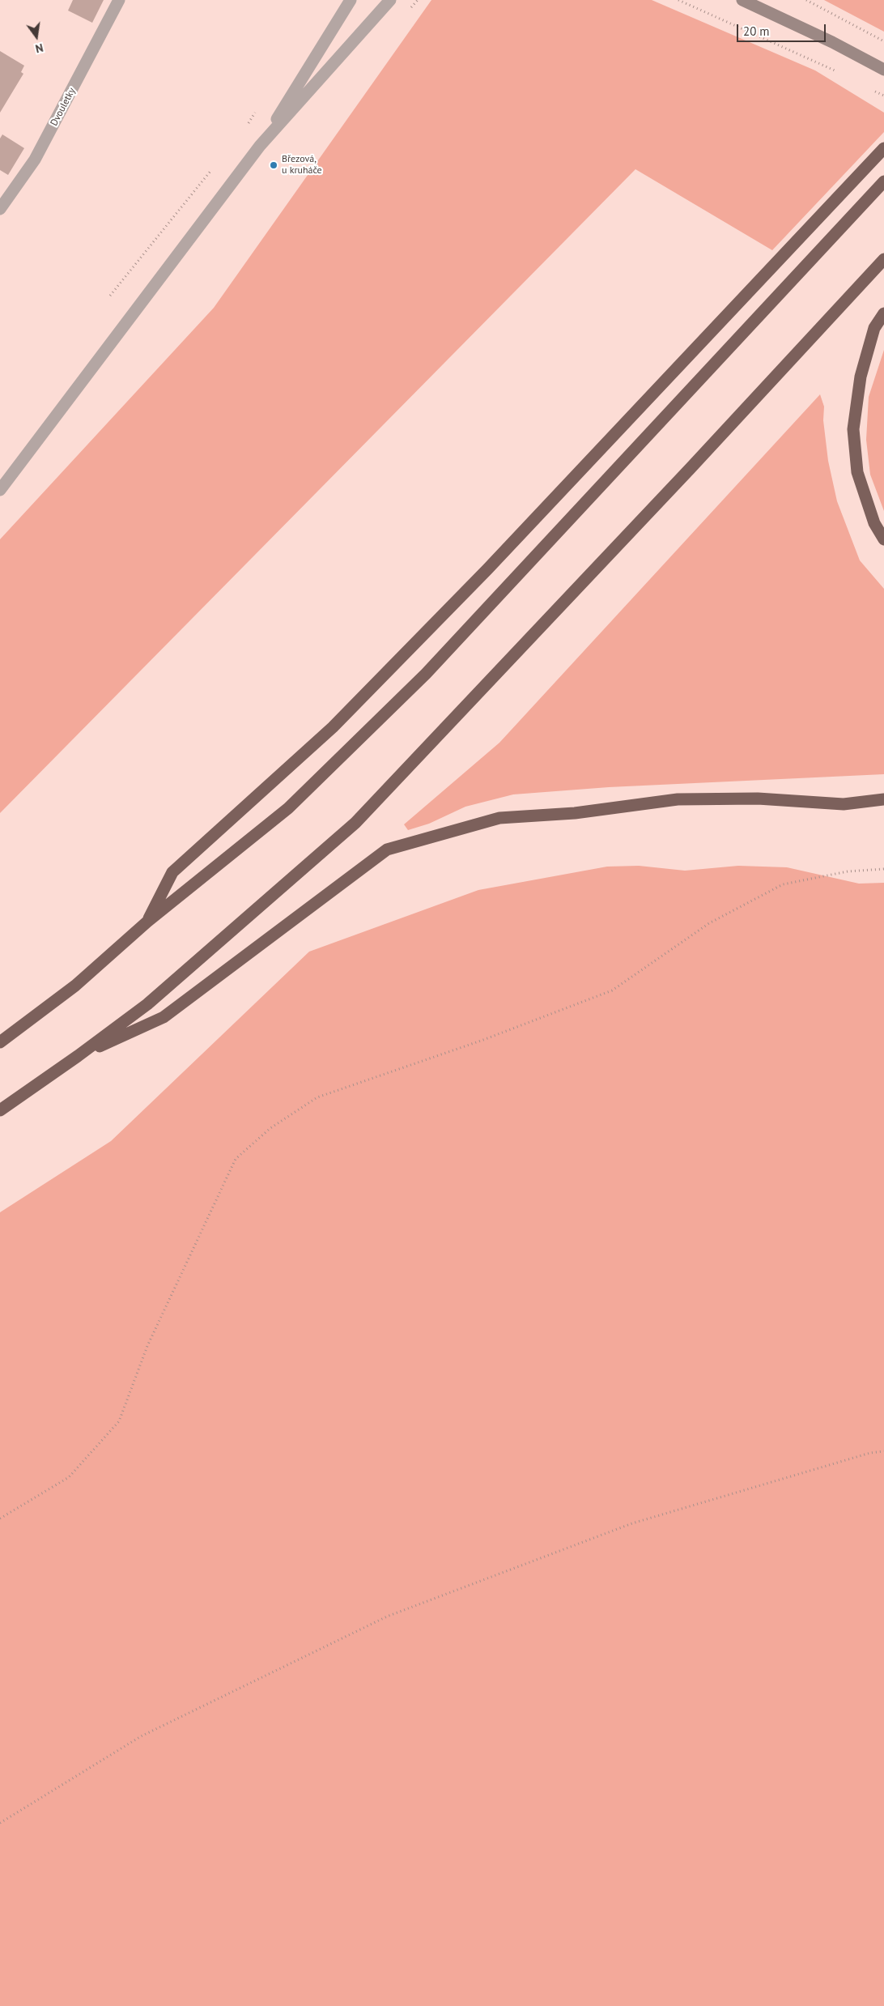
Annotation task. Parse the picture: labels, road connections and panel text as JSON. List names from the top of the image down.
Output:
{
  "streets": {
    "street": ["Dvouletky"]
  },
  "places": ["Březová, u kruháče"],
  "scale_bar": "20 m",
  "north": "bottom"
}
